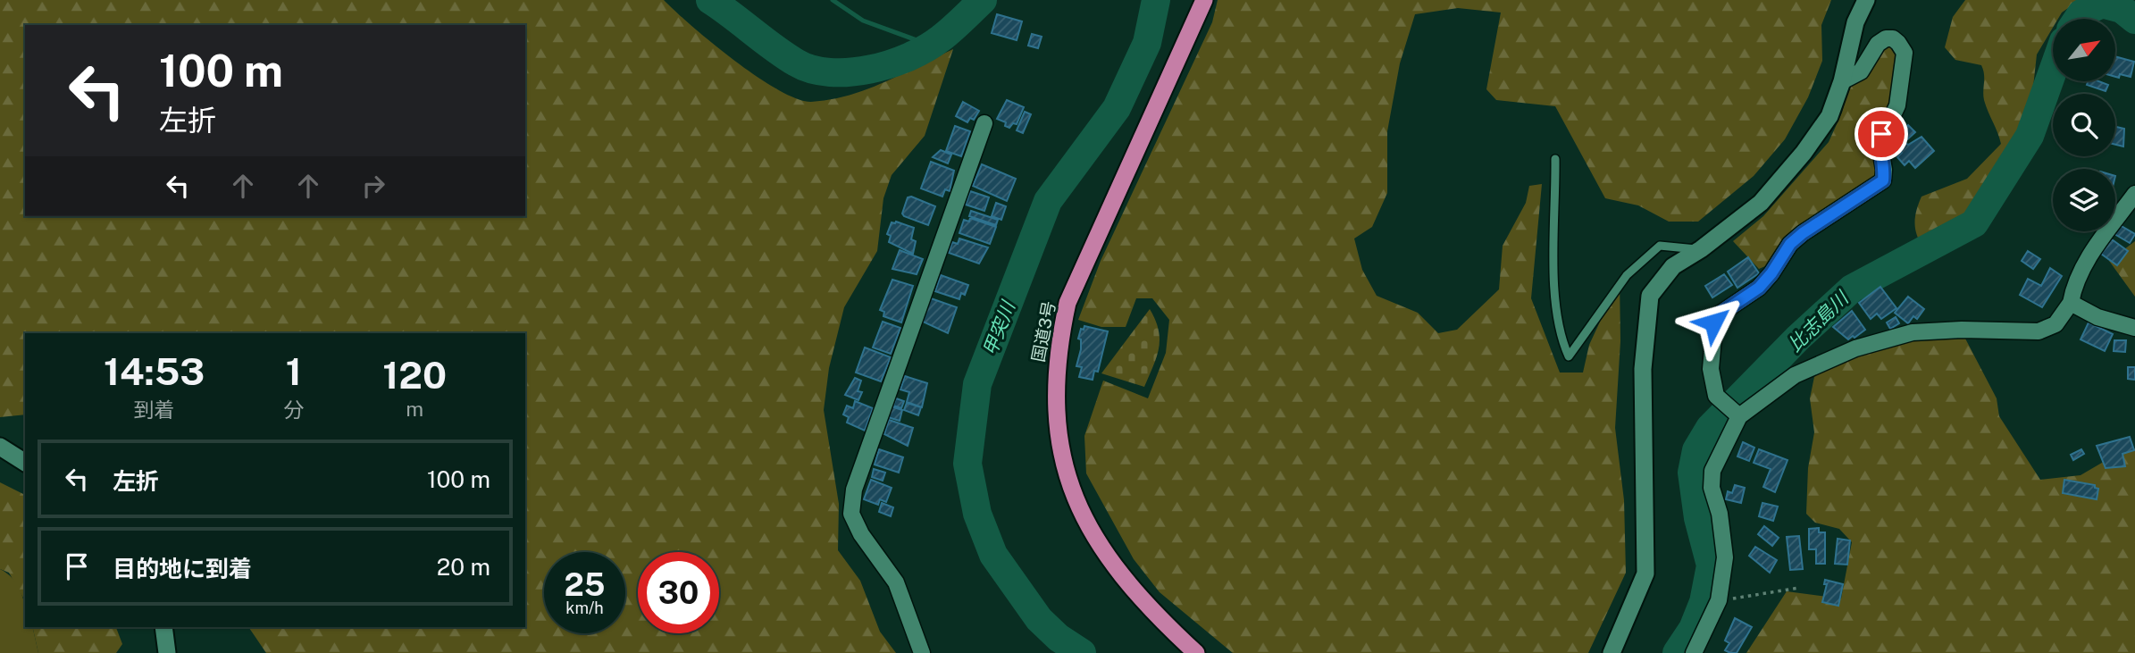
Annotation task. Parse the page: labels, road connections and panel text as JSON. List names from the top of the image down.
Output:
{
  "streets": {
    "highway": ["国道3号"]
  },
  "water": ["比志島川", "甲突川"],
  "north": "top right",
  "page": {
    "turn": ["100 m", "左折"],
    "eta": [
      "14:53",
      "到着",
      "1",
      "分",
      "120",
      "m"
    ],
    "list": [
      {
        "name": "左折",
        "value": "100 m"
      },
      {
        "name": "目的地に到着",
        "value": "20 m"
      }
    ],
    "speed": "25 km/h",
    "limit": "30"
  }
}
